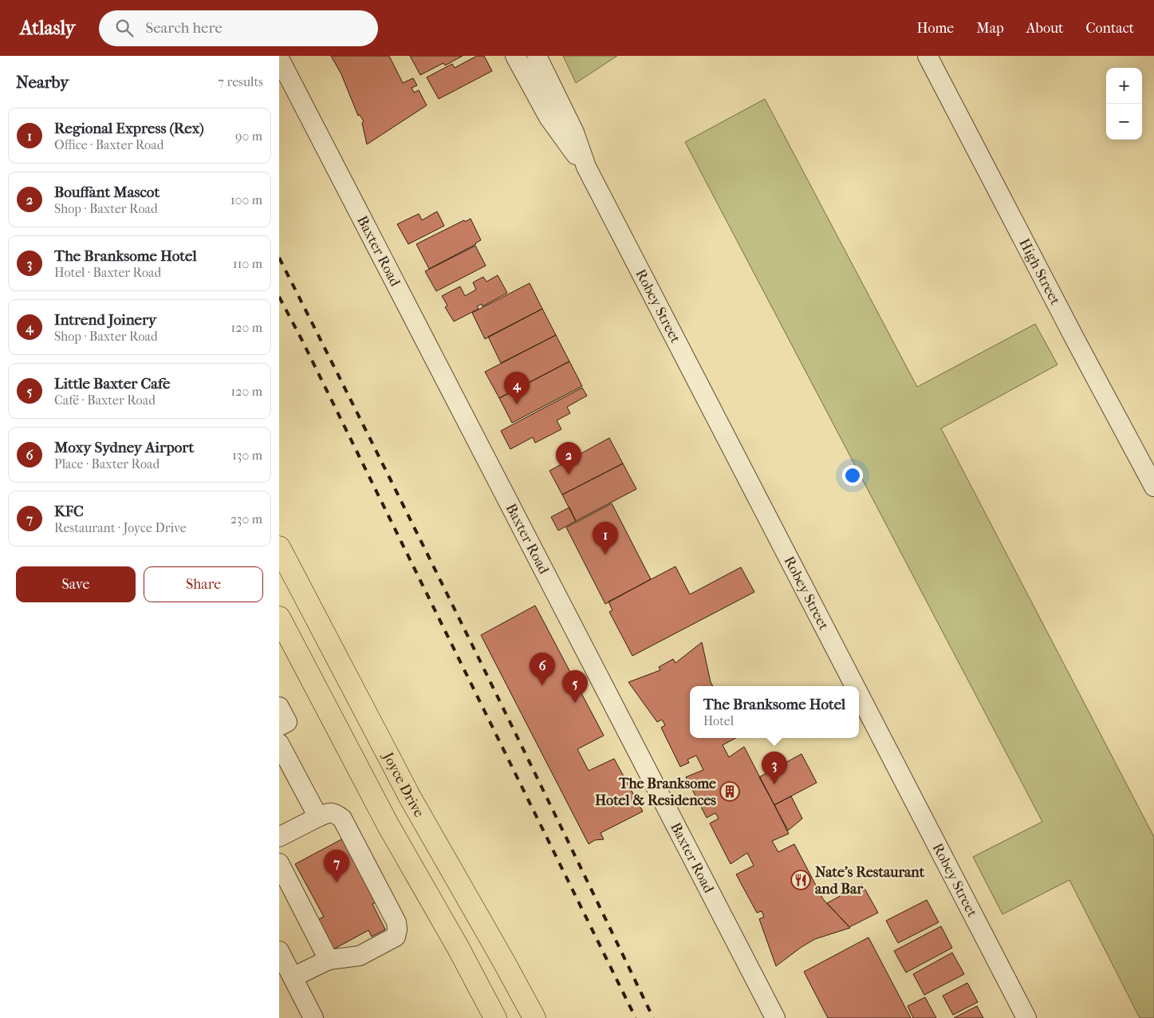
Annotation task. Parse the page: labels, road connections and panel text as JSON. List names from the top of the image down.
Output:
{
  "streets": {
    "main road": ["Joyce Drive"],
    "street": ["Baxter Road", "High Street", "Robey Street"]
  },
  "places": {
    "building": ["The Branksome Hotel & Residences"],
    "restaurant": ["Nate's Restaurant and Bar"]
  },
  "page": {
    "header": "Atlasly",
    "search": "Search here",
    "nav": [
      "Home",
      "Map",
      "About",
      "Contact"
    ],
    "heading": ["Nearby", "7 results"],
    "map_buttons": ["+", "−"],
    "list": [
      {
        "mark": "1",
        "name": "Regional Express (Rex)",
        "note": "Office · Baxter Road",
        "value": "90 m"
      },
      {
        "mark": "2",
        "name": "Bouffant Mascot",
        "note": "Shop · Baxter Road",
        "value": "100 m"
      },
      {
        "mark": "3",
        "name": "The Branksome Hotel",
        "note": "Hotel · Baxter Road",
        "value": "110 m"
      },
      {
        "mark": "4",
        "name": "Intrend Joinery",
        "note": "Shop · Baxter Road",
        "value": "120 m"
      },
      {
        "mark": "5",
        "name": "Little Baxter Cafe",
        "note": "Café · Baxter Road",
        "value": "120 m"
      },
      {
        "mark": "6",
        "name": "Moxy Sydney Airport",
        "note": "Place · Baxter Road",
        "value": "130 m"
      },
      {
        "mark": "7",
        "name": "KFC",
        "note": "Restaurant · Joyce Drive",
        "value": "230 m"
      }
    ],
    "pins": [
      "4",
      "2",
      "1",
      "6",
      "5",
      "3",
      "7"
    ],
    "buttons": ["Save", "Share"],
    "popup": ["The Branksome Hotel", "Hotel"]
  }
}
